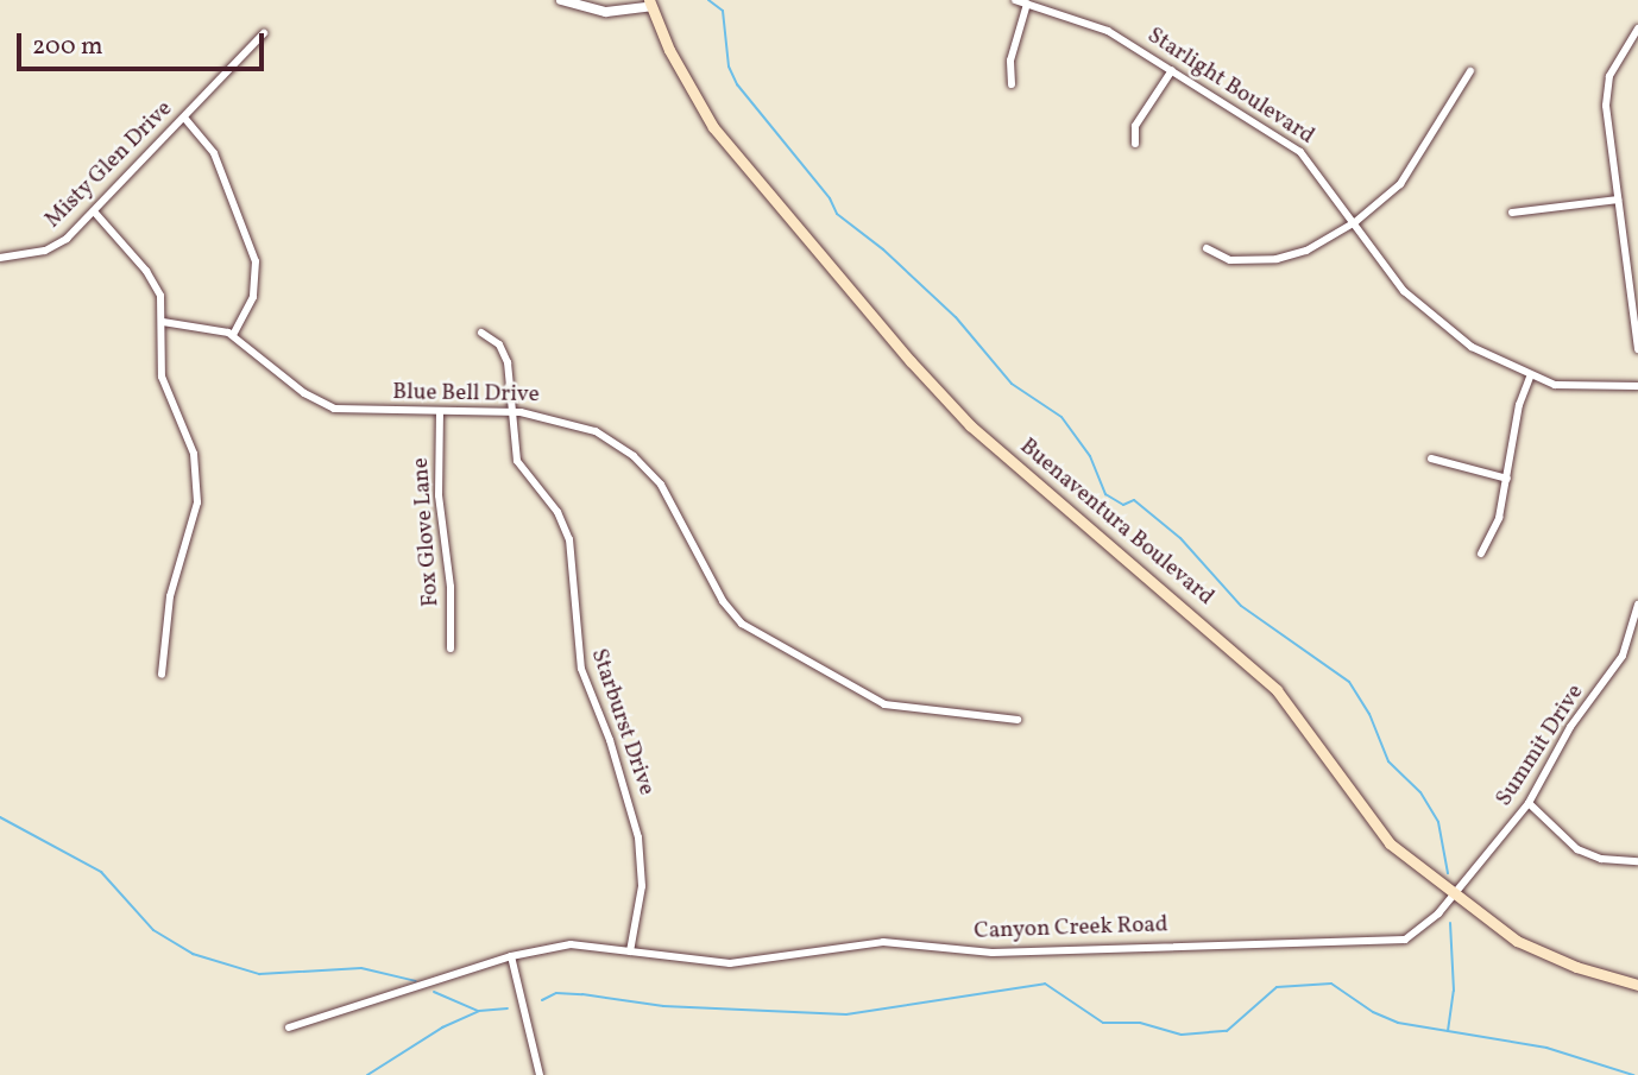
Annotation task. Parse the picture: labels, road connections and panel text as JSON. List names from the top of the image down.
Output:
{
  "streets": {
    "main road": ["Buenaventura Boulevard"],
    "street": [
      "Starlight Boulevard",
      "Misty Glen Drive",
      "Blue Bell Drive",
      "Fox Glove Lane",
      "Starburst Drive",
      "Summit Drive",
      "Canyon Creek Road"
    ]
  },
  "crossings": [
    ["Blue Bell Drive", "Fox Glove Lane"],
    ["Blue Bell Drive", "Starburst Drive"],
    ["Buenaventura Boulevard", "Summit Drive"],
    ["Buenaventura Boulevard", "Canyon Creek Road"],
    ["Starburst Drive", "Canyon Creek Road"],
    ["Summit Drive", "Canyon Creek Road"]
  ],
  "scale_bar": "200 m"
}
